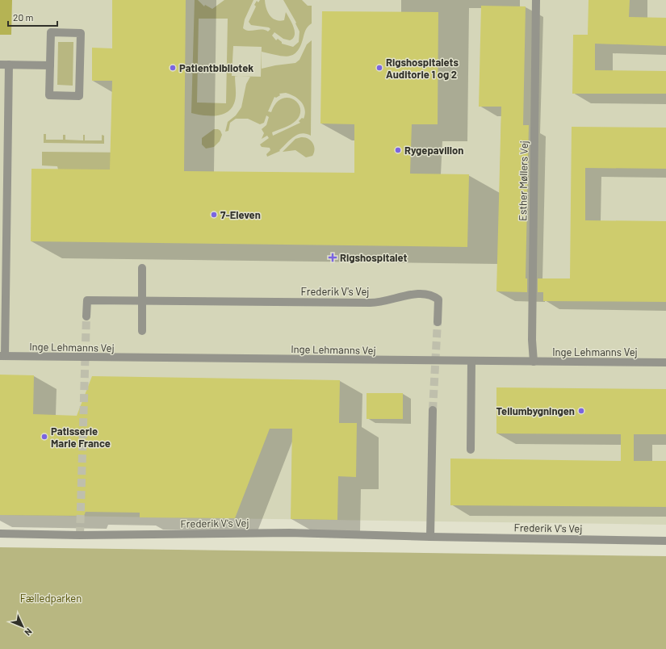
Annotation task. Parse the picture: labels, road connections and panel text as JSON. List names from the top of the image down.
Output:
{
  "streets": {
    "street": ["Esther Møllers Vej", "Frederik V's Vej", "Inge Lehmanns Vej"]
  },
  "crossings": [
    ["Esther Møllers Vej", "Inge Lehmanns Vej"]
  ],
  "parks": ["Fælledparken"],
  "places": {
    "other": [
      "Patientbibliotek",
      "Rigshospitalets Auditorie 1 og 2",
      "Rygepavillon",
      "7-Eleven",
      "Teilumbygningen",
      "Patisserie Marie France"
    ],
    "health": ["Rigshospitalet"]
  },
  "scale_bar": "20 m",
  "north": "bottom right"
}
